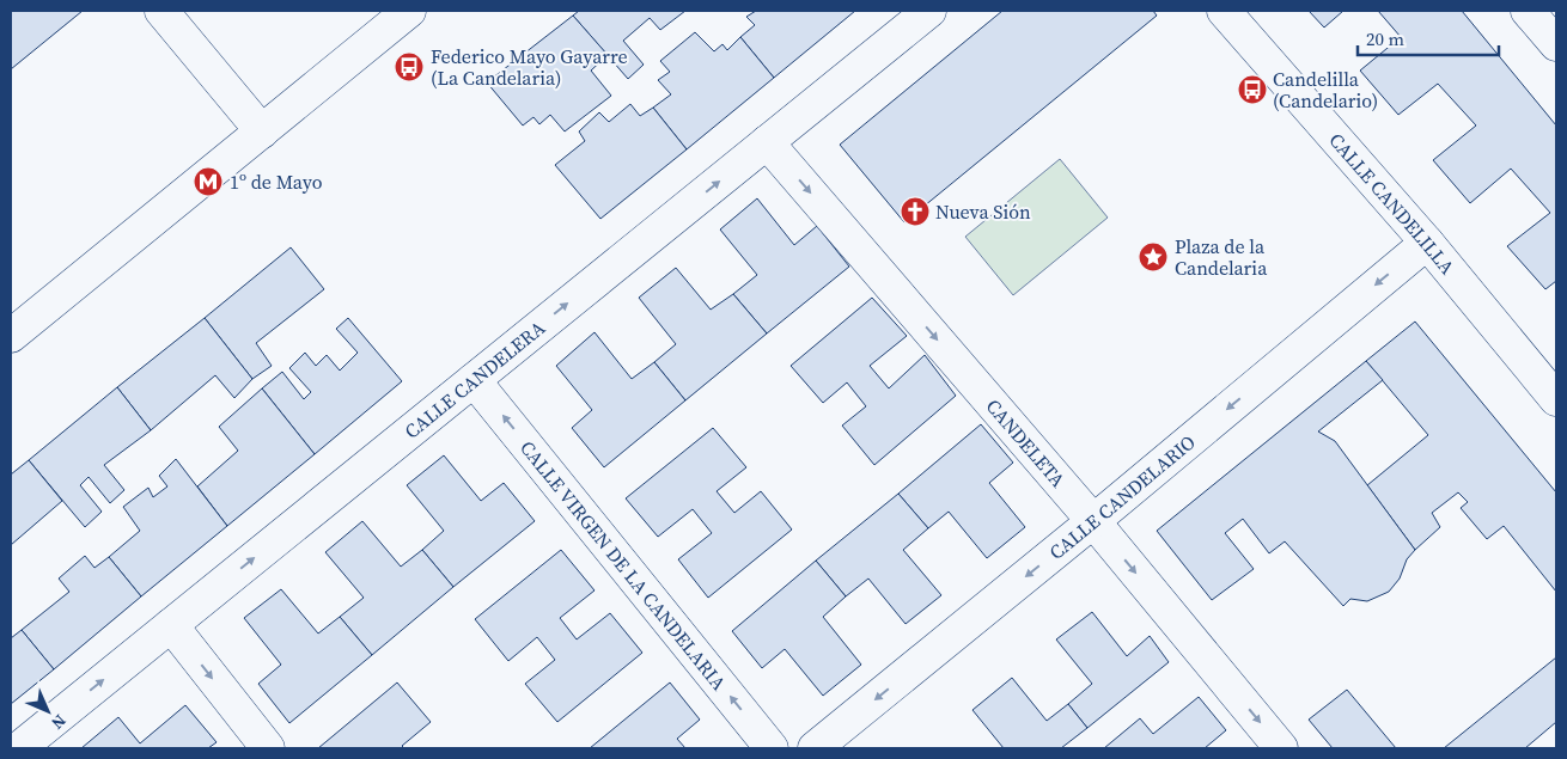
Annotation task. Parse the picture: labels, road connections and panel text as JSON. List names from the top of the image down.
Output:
{
  "streets": {
    "street": [
      "CALLE CANDELILLA",
      "CALLE CANDELERA",
      "CANDELETA",
      "CALLE CANDELARIO",
      "CALLE VIRGEN DE LA CANDELARIA"
    ]
  },
  "crossings": [
    ["CALLE CANDELILLA", "CALLE CANDELARIO"],
    ["CALLE CANDELERA", "CANDELETA"],
    ["CALLE CANDELERA", "CALLE VIRGEN DE LA CANDELARIA"],
    ["CANDELETA", "CALLE CANDELARIO"]
  ],
  "one_way": [
    "CALLE CANDELERA",
    "CANDELETA",
    "CALLE CANDELARIO",
    "CALLE VIRGEN DE LA CANDELARIA"
  ],
  "places": {
    "bus stop": ["Federico Mayo Gayarre (La Candelaria)", "Candelilla (Candelario)"],
    "metro station": ["1º de Mayo"],
    "church": ["Nueva Sión"],
    "place": ["Plaza de la Candelaria"]
  },
  "scale_bar": "20 m",
  "north": "bottom right"
}
